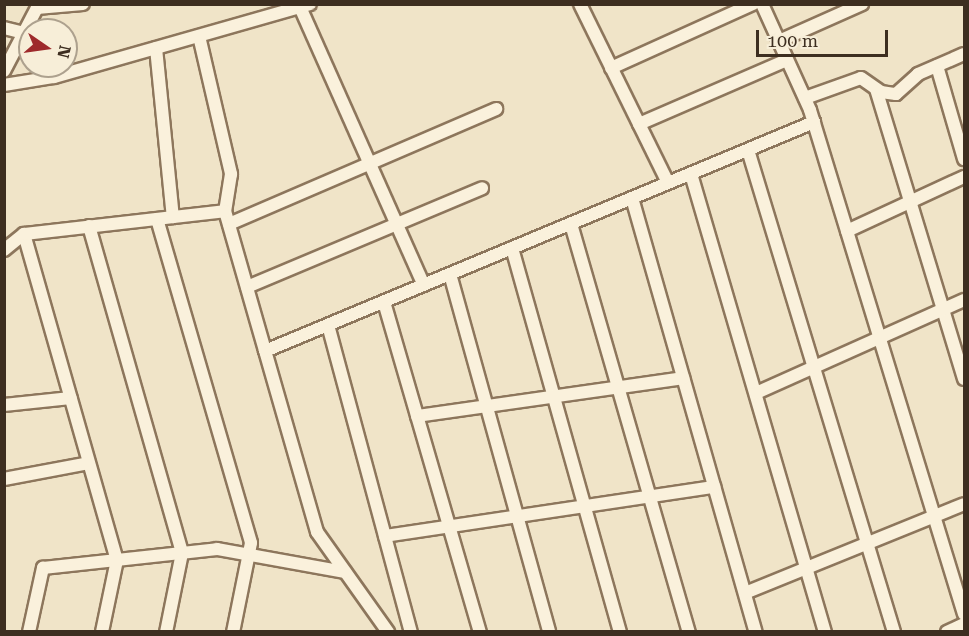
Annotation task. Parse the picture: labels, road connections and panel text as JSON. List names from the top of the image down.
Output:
{
  "scale_bar": "100 m",
  "north": "right"
}
